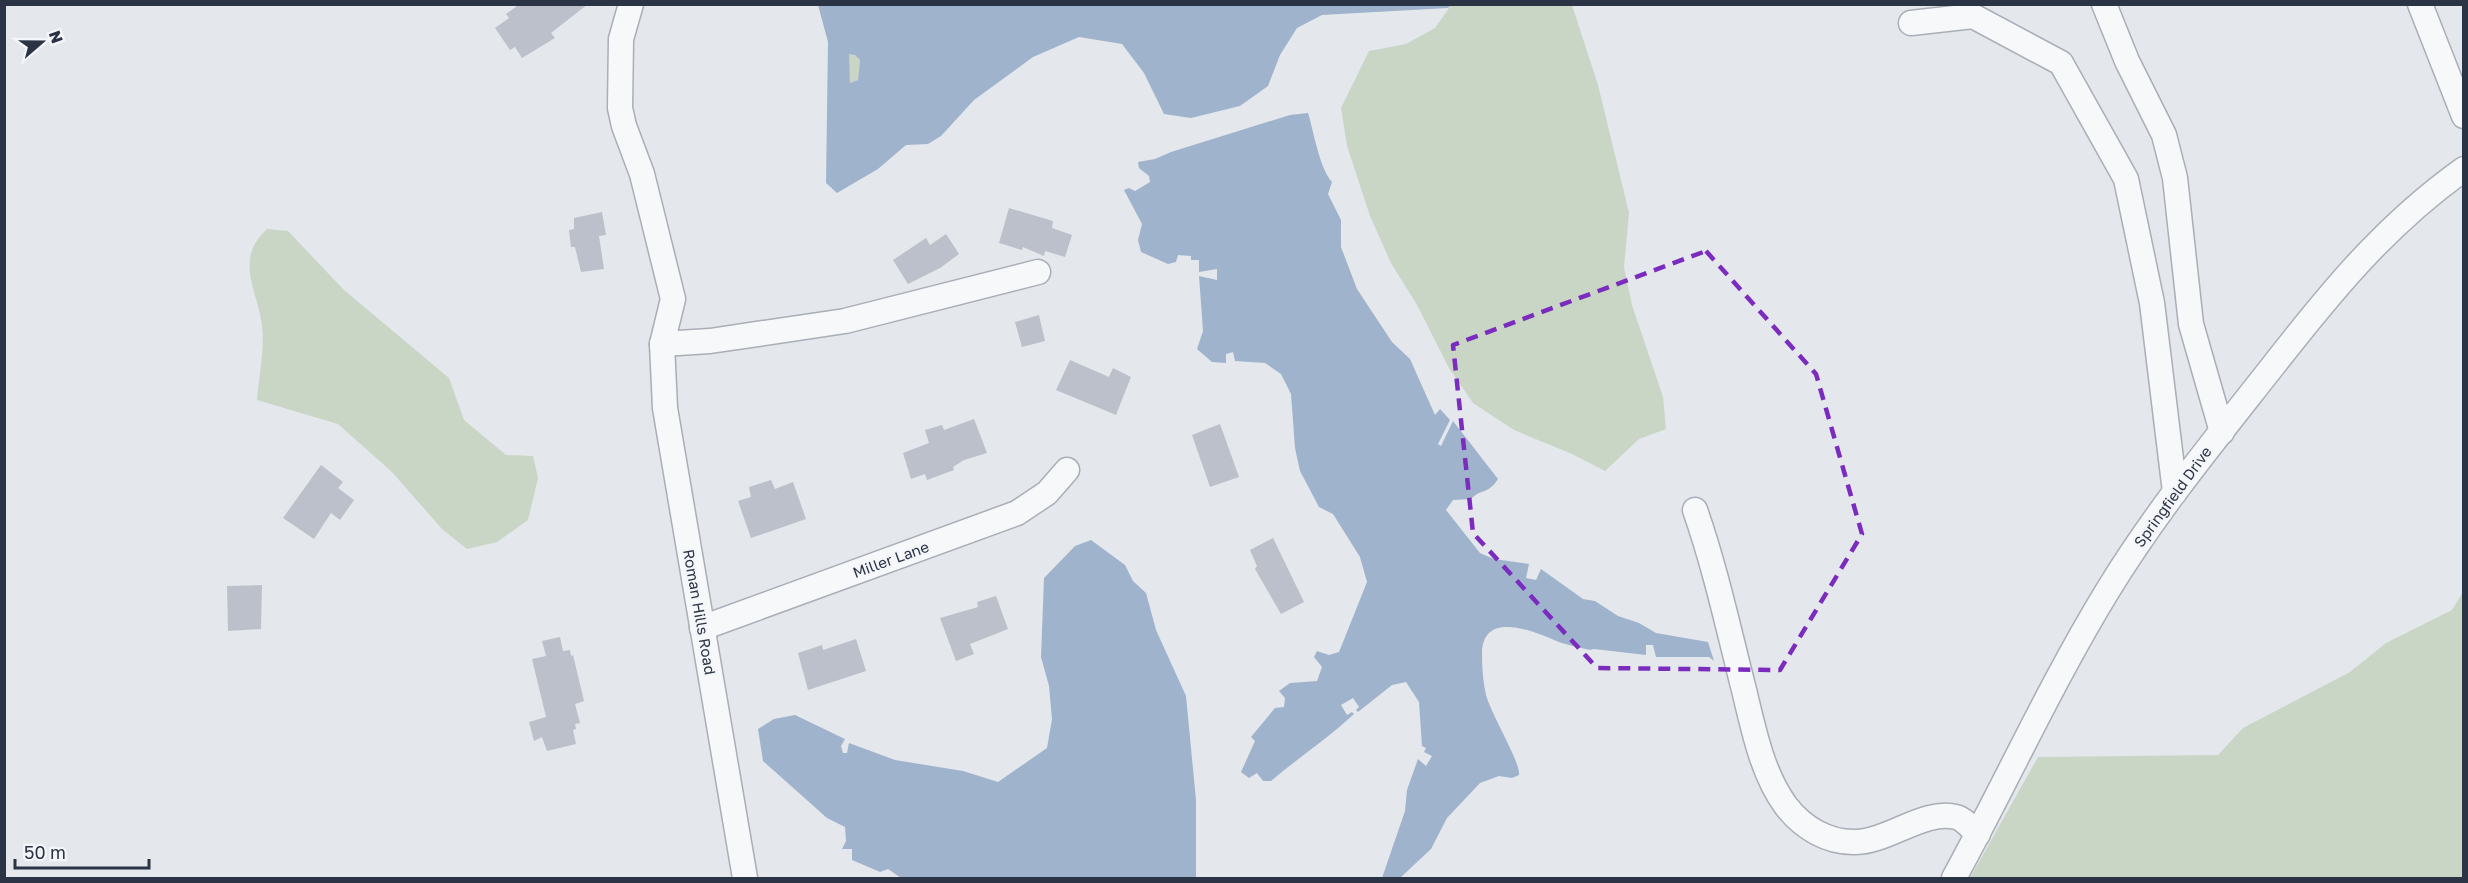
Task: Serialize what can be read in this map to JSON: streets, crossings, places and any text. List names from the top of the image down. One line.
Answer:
{"streets":{"street":["Springfield Drive","Miller Lane","Roman Hills Road"]},"crossings":[["Miller Lane","Roman Hills Road"]],"scale_bar":"50 m","north":"right"}
